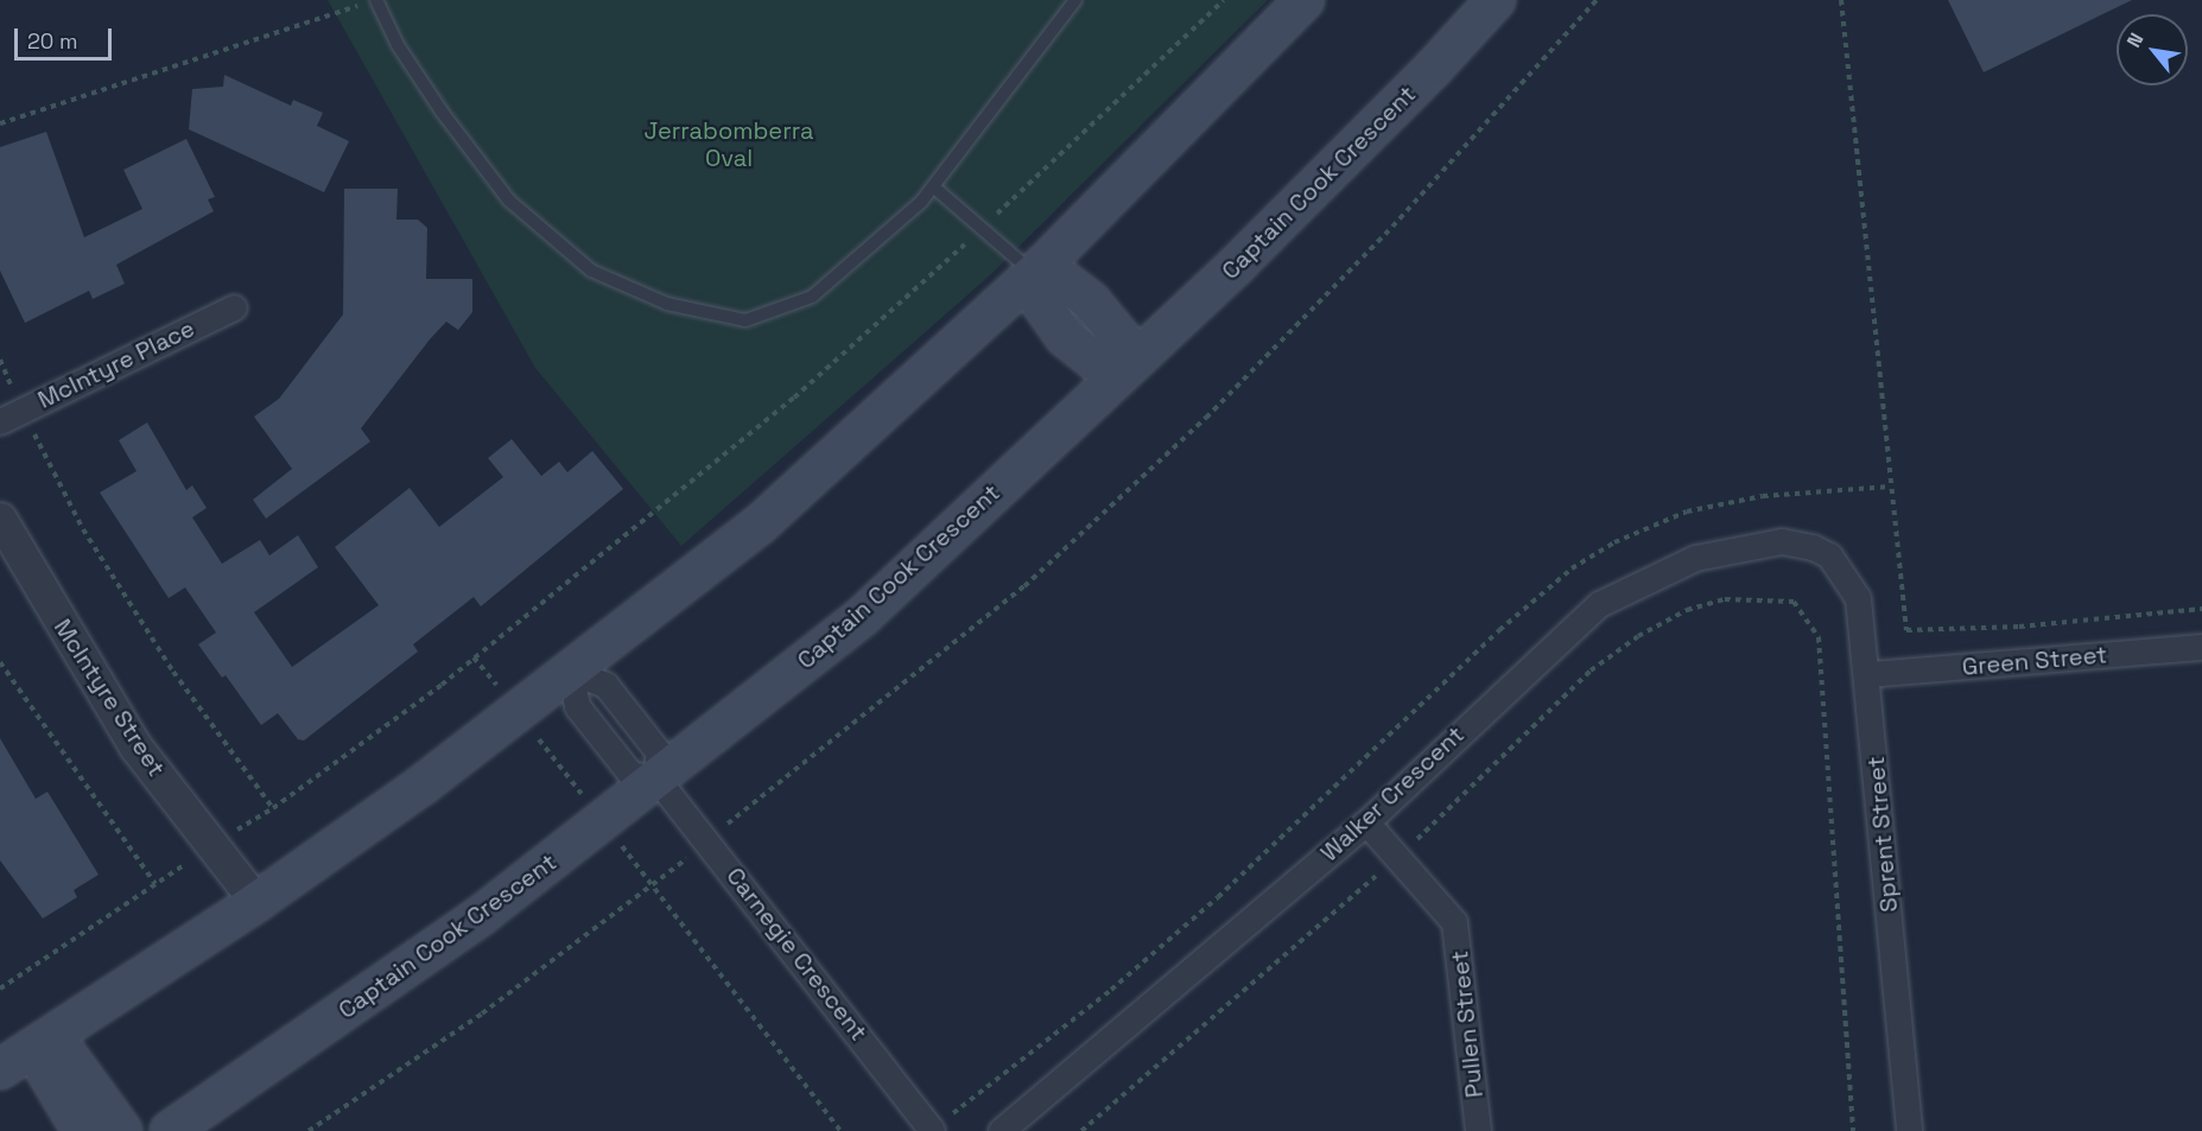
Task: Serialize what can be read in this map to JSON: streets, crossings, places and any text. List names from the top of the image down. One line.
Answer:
{"streets":{"main road":["Captain Cook Crescent"],"street":["McIntyre Place","Green Street","McIntyre Street","Walker Crescent","Sprent Street","Carnegie Crescent","Pullen Street"]},"crossings":[["Captain Cook Crescent","Carnegie Crescent"],["Green Street","Sprent Street"],["Walker Crescent","Sprent Street"],["Walker Crescent","Pullen Street"]],"parks":["Jerrabomberra Oval"],"scale_bar":"20 m","north":"top left"}
